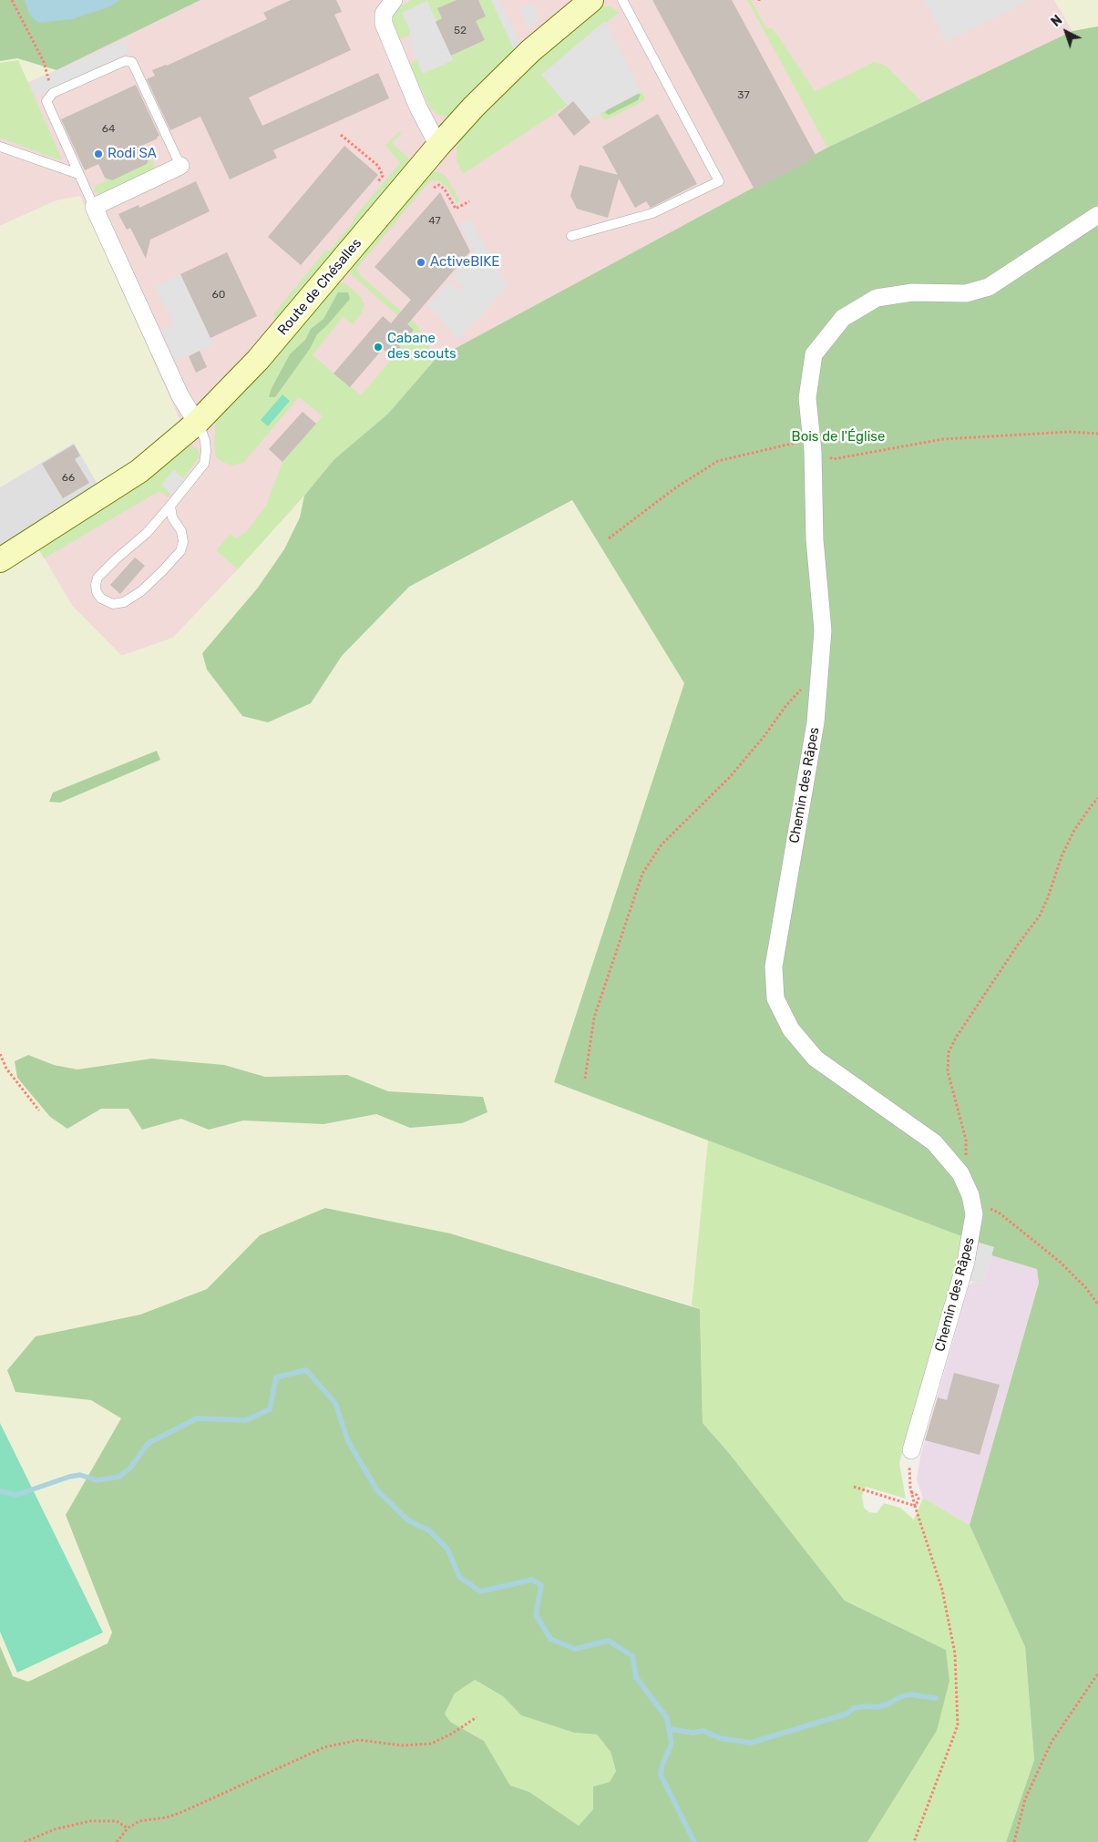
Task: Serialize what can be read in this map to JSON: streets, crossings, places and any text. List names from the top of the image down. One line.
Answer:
{"streets":{"street":["Route de Chésalles","Chemin des Râpes"]},"parks":["Bois de l'Église"],"places":["Rodi SA","ActiveBIKE","Cabane des scouts"],"house_numbers":["52","37","64","47","60","66"],"north":"top left"}
